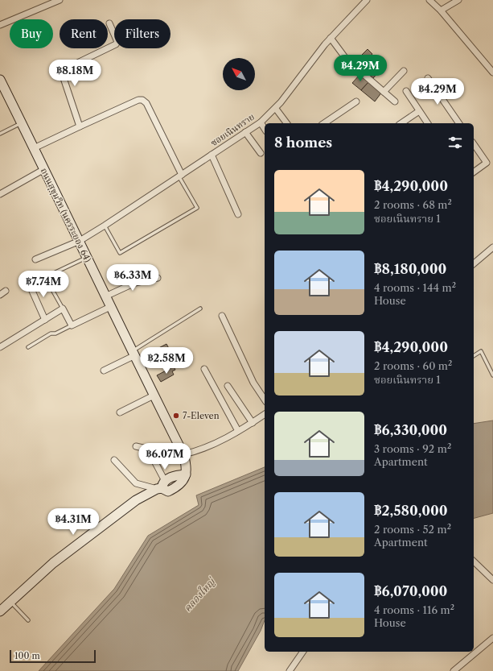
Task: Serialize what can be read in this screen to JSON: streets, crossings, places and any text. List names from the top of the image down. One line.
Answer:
{"streets":{"street":["ซอยเนินทราย","ถนนสุขุมวิท (นครระยอง 64)"]},"crossings":[["ซอยเนินทราย","ถนนสุขุมวิท (นครระยอง 64)"]],"water":["คลองใหญ่"],"places":["7-Eleven"],"scale_bar":"100 m","north":"top left","page":{"chip":["Buy","Rent","Filters"],"price":["฿4.29M","฿8.18M","฿4.29M","฿6.33M","฿7.74M","฿2.58M","฿6.07M","฿4.31M"],"heading":"8 homes","list":[{"name":"฿4,290,000","note":"2 rooms · 68 m² · ซอยเนินทราย 1"},{"name":"฿8,180,000","note":"4 rooms · 144 m² · House"},{"name":"฿4,290,000","note":"2 rooms · 60 m² · ซอยเนินทราย 1"},{"name":"฿6,330,000","note":"3 rooms · 92 m² · Apartment"},{"name":"฿2,580,000","note":"2 rooms · 52 m² · Apartment"},{"name":"฿6,070,000","note":"4 rooms · 116 m² · House"}],"scale":"100 m"}}
